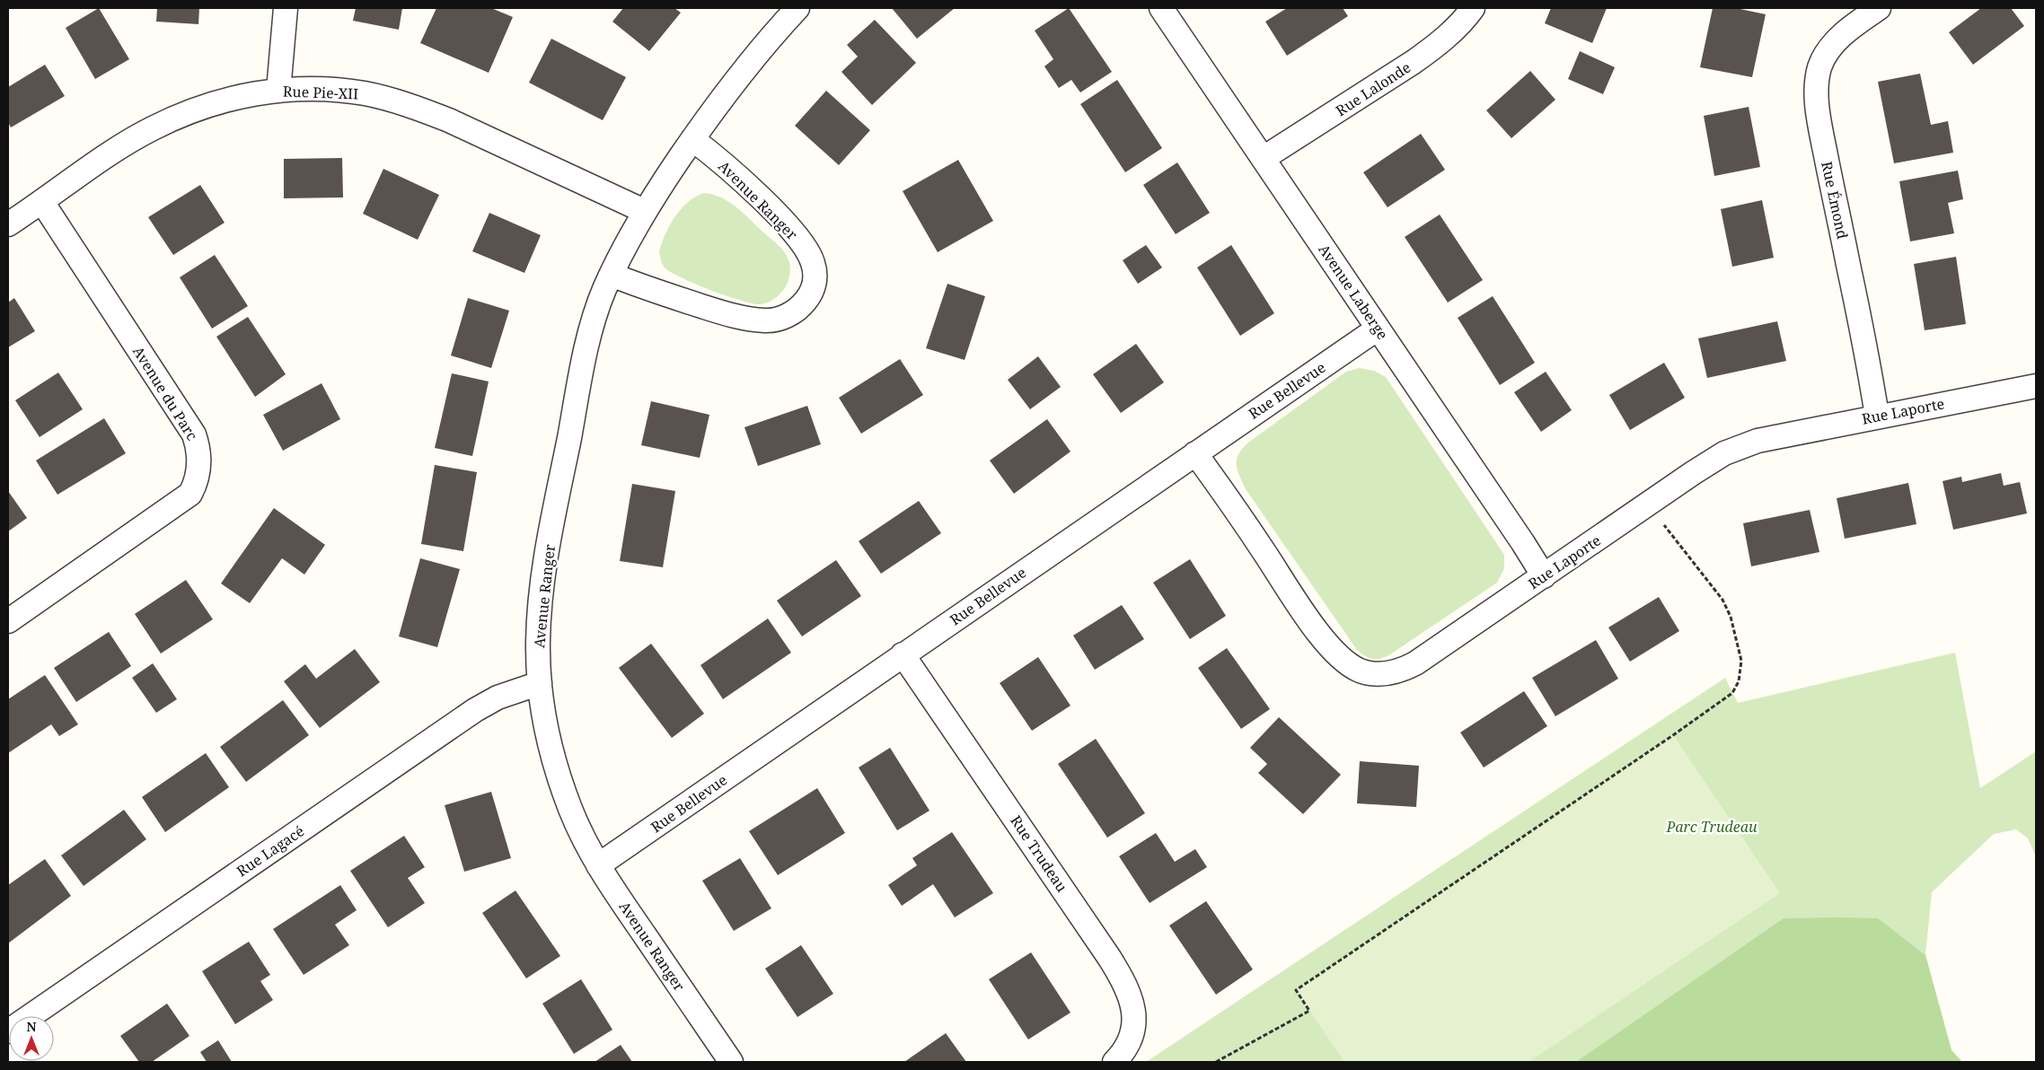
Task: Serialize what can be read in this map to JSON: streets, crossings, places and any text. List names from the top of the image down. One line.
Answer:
{"streets":{"street":["Rue Lalonde","Rue Pie-XII","Avenue Ranger","Rue Émond","Avenue Laberge","Rue Bellevue","Avenue du Parc","Rue Laporte","Rue Lagacé","Rue Trudeau"]},"crossings":[["Rue Lalonde","Avenue Laberge"],["Rue Pie-XII","Avenue Ranger"],["Rue Pie-XII","Avenue du Parc"],["Avenue Ranger","Rue Bellevue"],["Avenue Ranger","Rue Lagacé"],["Rue Émond","Rue Laporte"],["Avenue Laberge","Rue Bellevue"],["Avenue Laberge","Rue Laporte"],["Rue Bellevue","Rue Laporte"],["Rue Bellevue","Rue Trudeau"]],"parks":["Parc Trudeau"],"north":"top"}
